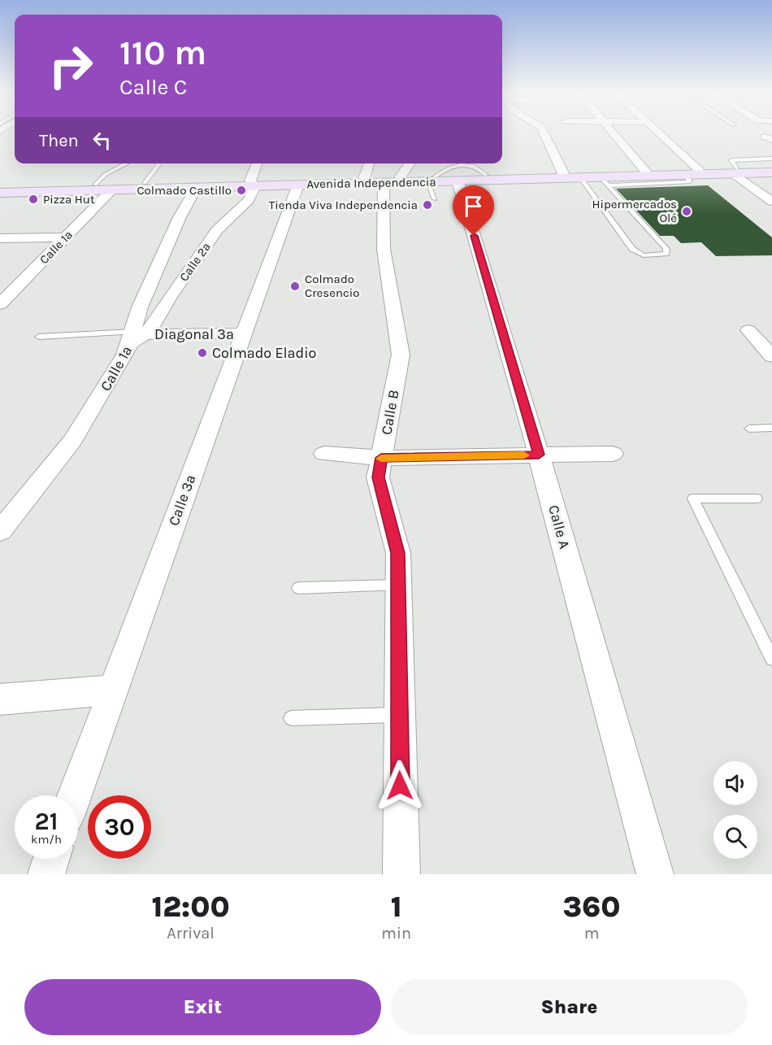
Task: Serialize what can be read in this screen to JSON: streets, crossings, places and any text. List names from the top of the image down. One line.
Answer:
{"streets":{"main road":["Avenida Independencia"],"street":["Calle 1ª","Calle 2a","Diagonal 3a","Calle 1a","Calle B","Calle 3a","Calle A"]},"crossings":[["Avenida Independencia","Calle 1ª"],["Avenida Independencia","Calle 2a"],["Avenida Independencia","Calle 1a"],["Avenida Independencia","Calle B"],["Avenida Independencia","Calle 3a"],["Avenida Independencia","Calle A"],["Calle 2a","Diagonal 3a"],["Calle 2a","Calle 1a"],["Diagonal 3a","Calle 1a"],["Diagonal 3a","Calle 3a"]],"places":["Colmado Castillo","Pizza Hut","Tienda Viva Independencia","Hipermercados Olé","Colmado Cresencio","Colmado Eladio"],"page":{"turn":["110 m","Calle C"],"then":"Then","speed":"21 km/h","limit":"30","eta":["12:00","Arrival","1","min","360","m"],"buttons":["Exit","Share"]}}
